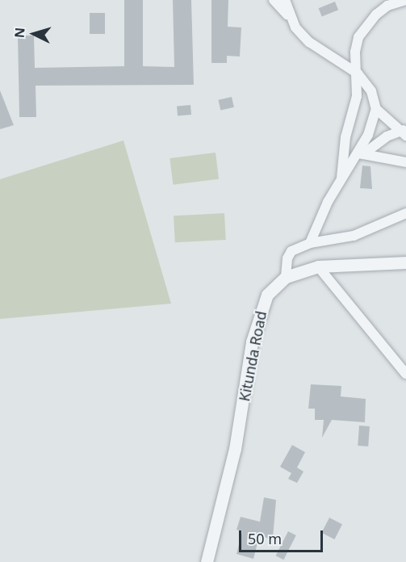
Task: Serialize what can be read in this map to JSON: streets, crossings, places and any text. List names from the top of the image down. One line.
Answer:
{"streets":{"street":["Kitunda Road"]},"scale_bar":"50 m","north":"left"}
